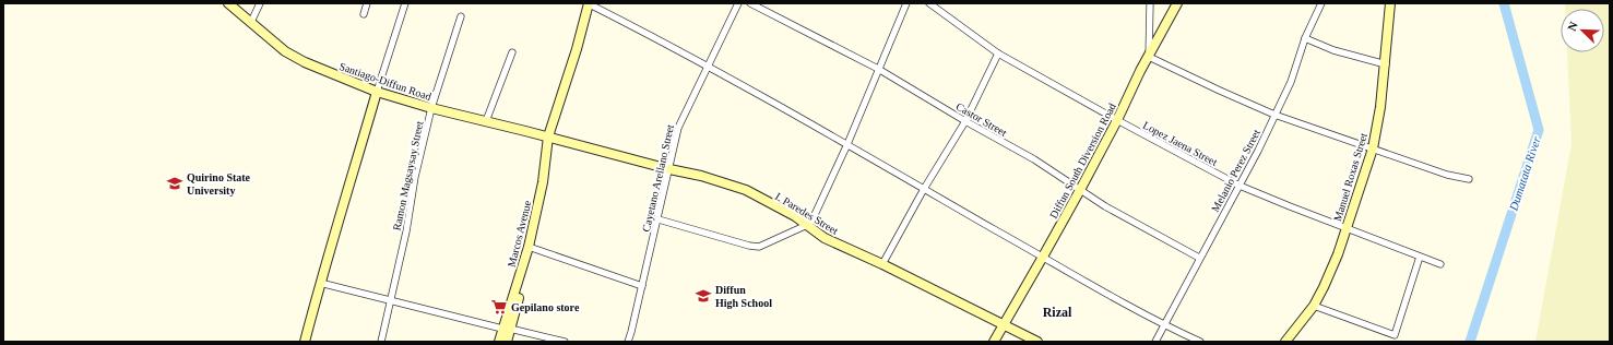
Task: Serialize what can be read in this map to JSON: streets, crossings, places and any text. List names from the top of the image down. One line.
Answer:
{"streets":{"street":["Santiago-Diffun Road","Castor Street","Lopez Jaena Street","Diffun South Diversion Road","Melanio Perez Street","Ramon Magsaysay Street","Manuel Roxas Street","Cayetano Arellano Street","I. Paredes Street","Marcos Avenue"]},"crossings":[["Santiago-Diffun Road","Ramon Magsaysay Street"],["Santiago-Diffun Road","I. Paredes Street"],["Santiago-Diffun Road","Marcos Avenue"],["Castor Street","Diffun South Diversion Road"],["Castor Street","Melanio Perez Street"],["Lopez Jaena Street","Diffun South Diversion Road"],["Lopez Jaena Street","Melanio Perez Street"],["Lopez Jaena Street","Manuel Roxas Street"],["Diffun South Diversion Road","I. Paredes Street"],["Cayetano Arellano Street","I. Paredes Street"],["I. Paredes Street","Marcos Avenue"]],"districts":["Rizal"],"water":["Dumatata River"],"places":{"school or university":["Quirino State University","Diffun High School"],"supermarket":["Gepilano store"]},"north":"top left"}
